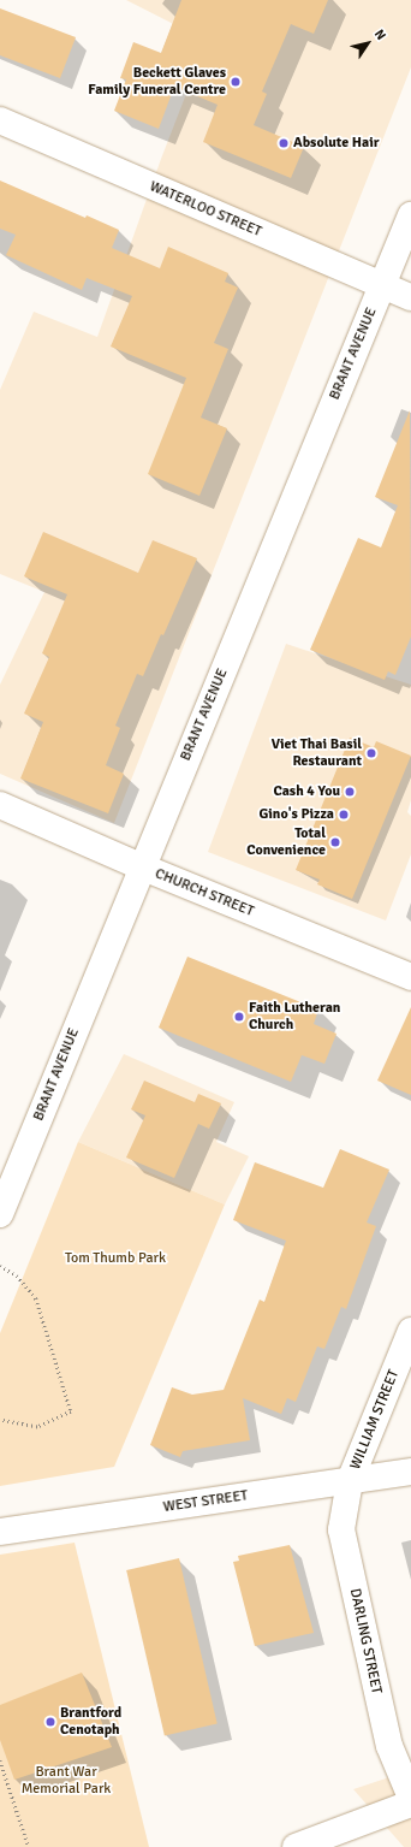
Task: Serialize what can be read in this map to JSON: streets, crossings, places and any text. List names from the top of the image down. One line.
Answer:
{"streets":{"street":["WATERLOO STREET","BRANT AVENUE","CHURCH STREET","WILLIAM STREET","WEST STREET","DARLING STREET"]},"crossings":[["WATERLOO STREET","BRANT AVENUE"],["BRANT AVENUE","CHURCH STREET"],["WILLIAM STREET","WEST STREET"],["WILLIAM STREET","DARLING STREET"],["WEST STREET","DARLING STREET"]],"parks":["Tom Thumb Park","Brant War Memorial Park"],"places":["Beckett Glaves Family Funeral Centre","Absolute Hair","Viet Thai Basil Restaurant","Cash 4 You","Gino's Pizza","Total Convenience","Faith Lutheran Church","Brantford Cenotaph"],"north":"top right"}
